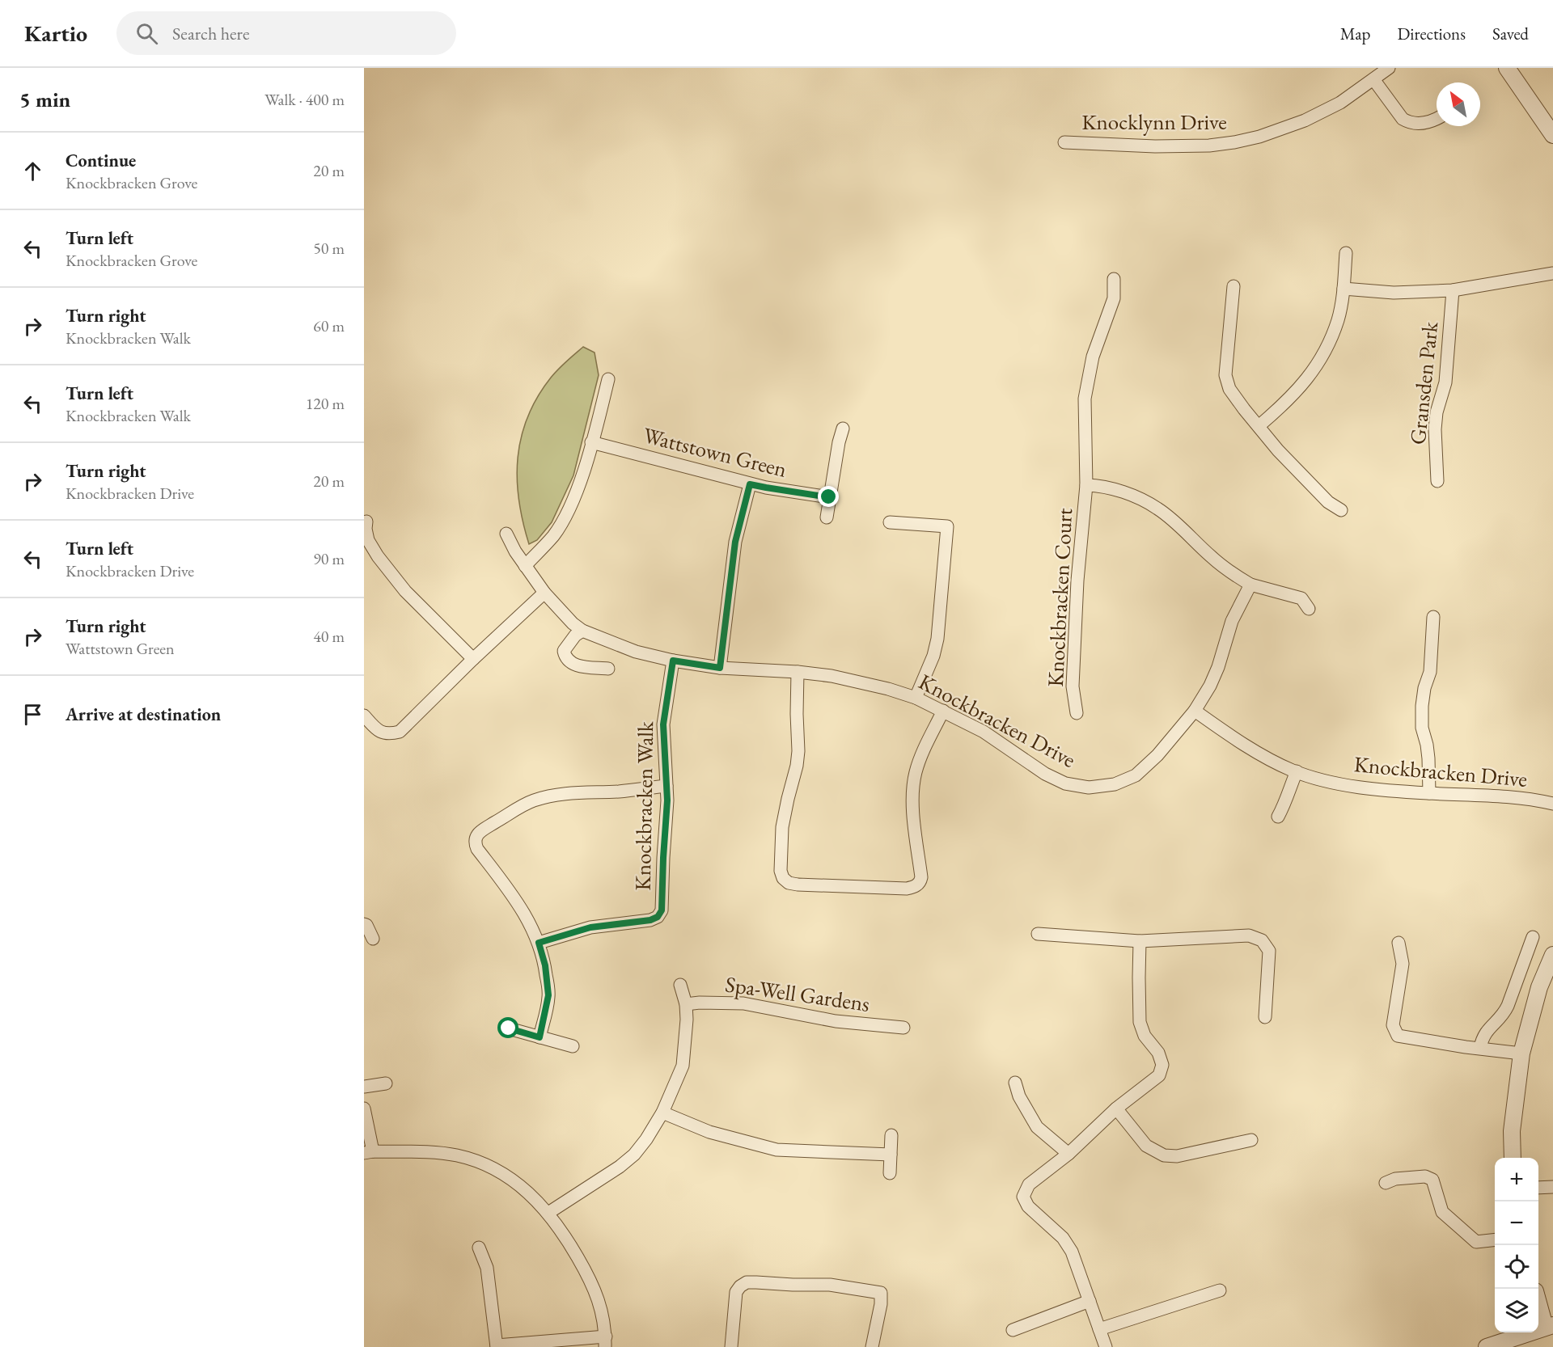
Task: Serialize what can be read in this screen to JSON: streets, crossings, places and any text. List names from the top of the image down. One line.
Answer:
{"streets":{"street":["Knocklynn Drive","Gransden Park","Wattstown Green","Knockbracken Court","Knockbracken Drive","Knockbracken Walk","Spa-Well Gardens"]},"crossings":[["Knockbracken Drive","Knockbracken Walk"]],"north":"top left","page":{"header":"Kartio","search":"Search here","nav":["Map","Directions","Saved"],"heading":["5 min","Walk · 400 m"],"list":[["Continue","Knockbracken Grove","20 m"],["Turn left","Knockbracken Grove","50 m"],["Turn right","Knockbracken Walk","60 m"],["Turn left","Knockbracken Walk","120 m"],["Turn right","Knockbracken Drive","20 m"],["Turn left","Knockbracken Drive","90 m"],["Turn right","Wattstown Green","40 m"],"Arrive at destination"],"map_buttons":["+","−"]}}
